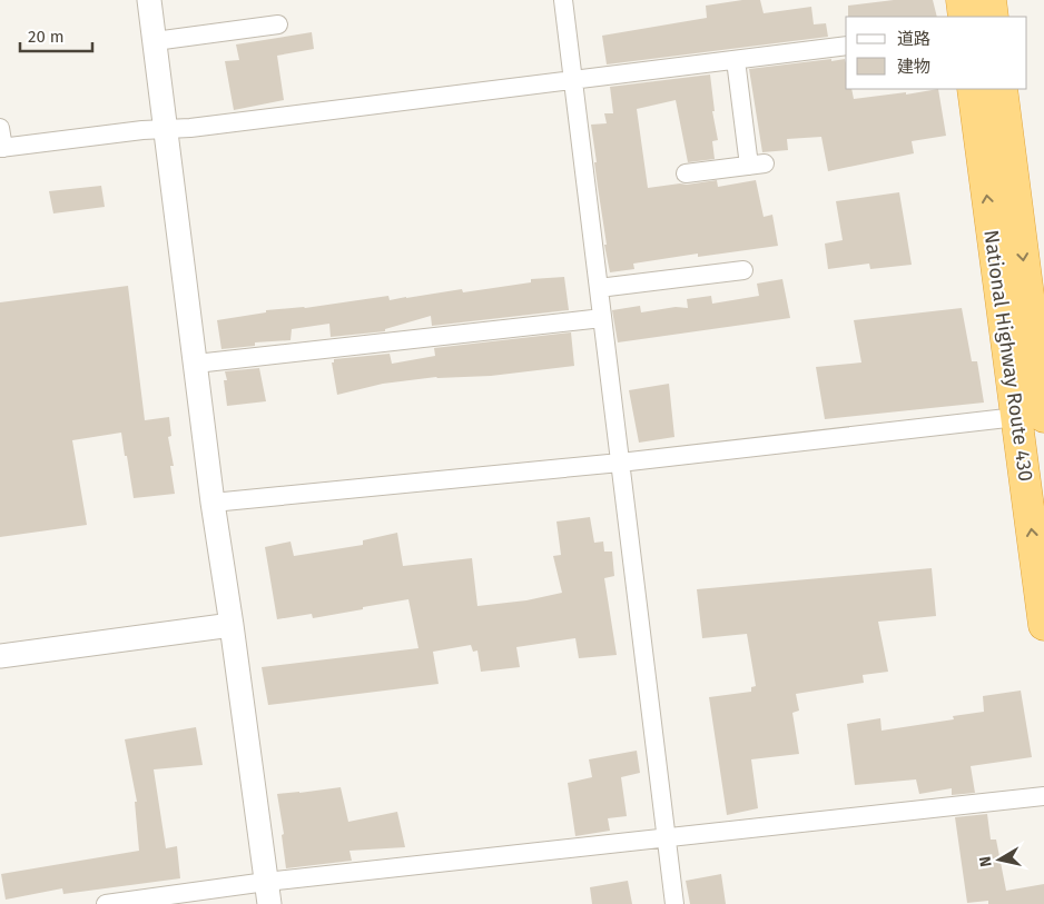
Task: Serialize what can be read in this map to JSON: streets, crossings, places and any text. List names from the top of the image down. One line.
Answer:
{"streets":{"highway":["National Highway Route 430"]},"legend":["道路","建物"],"scale_bar":"20 m","north":"left"}
